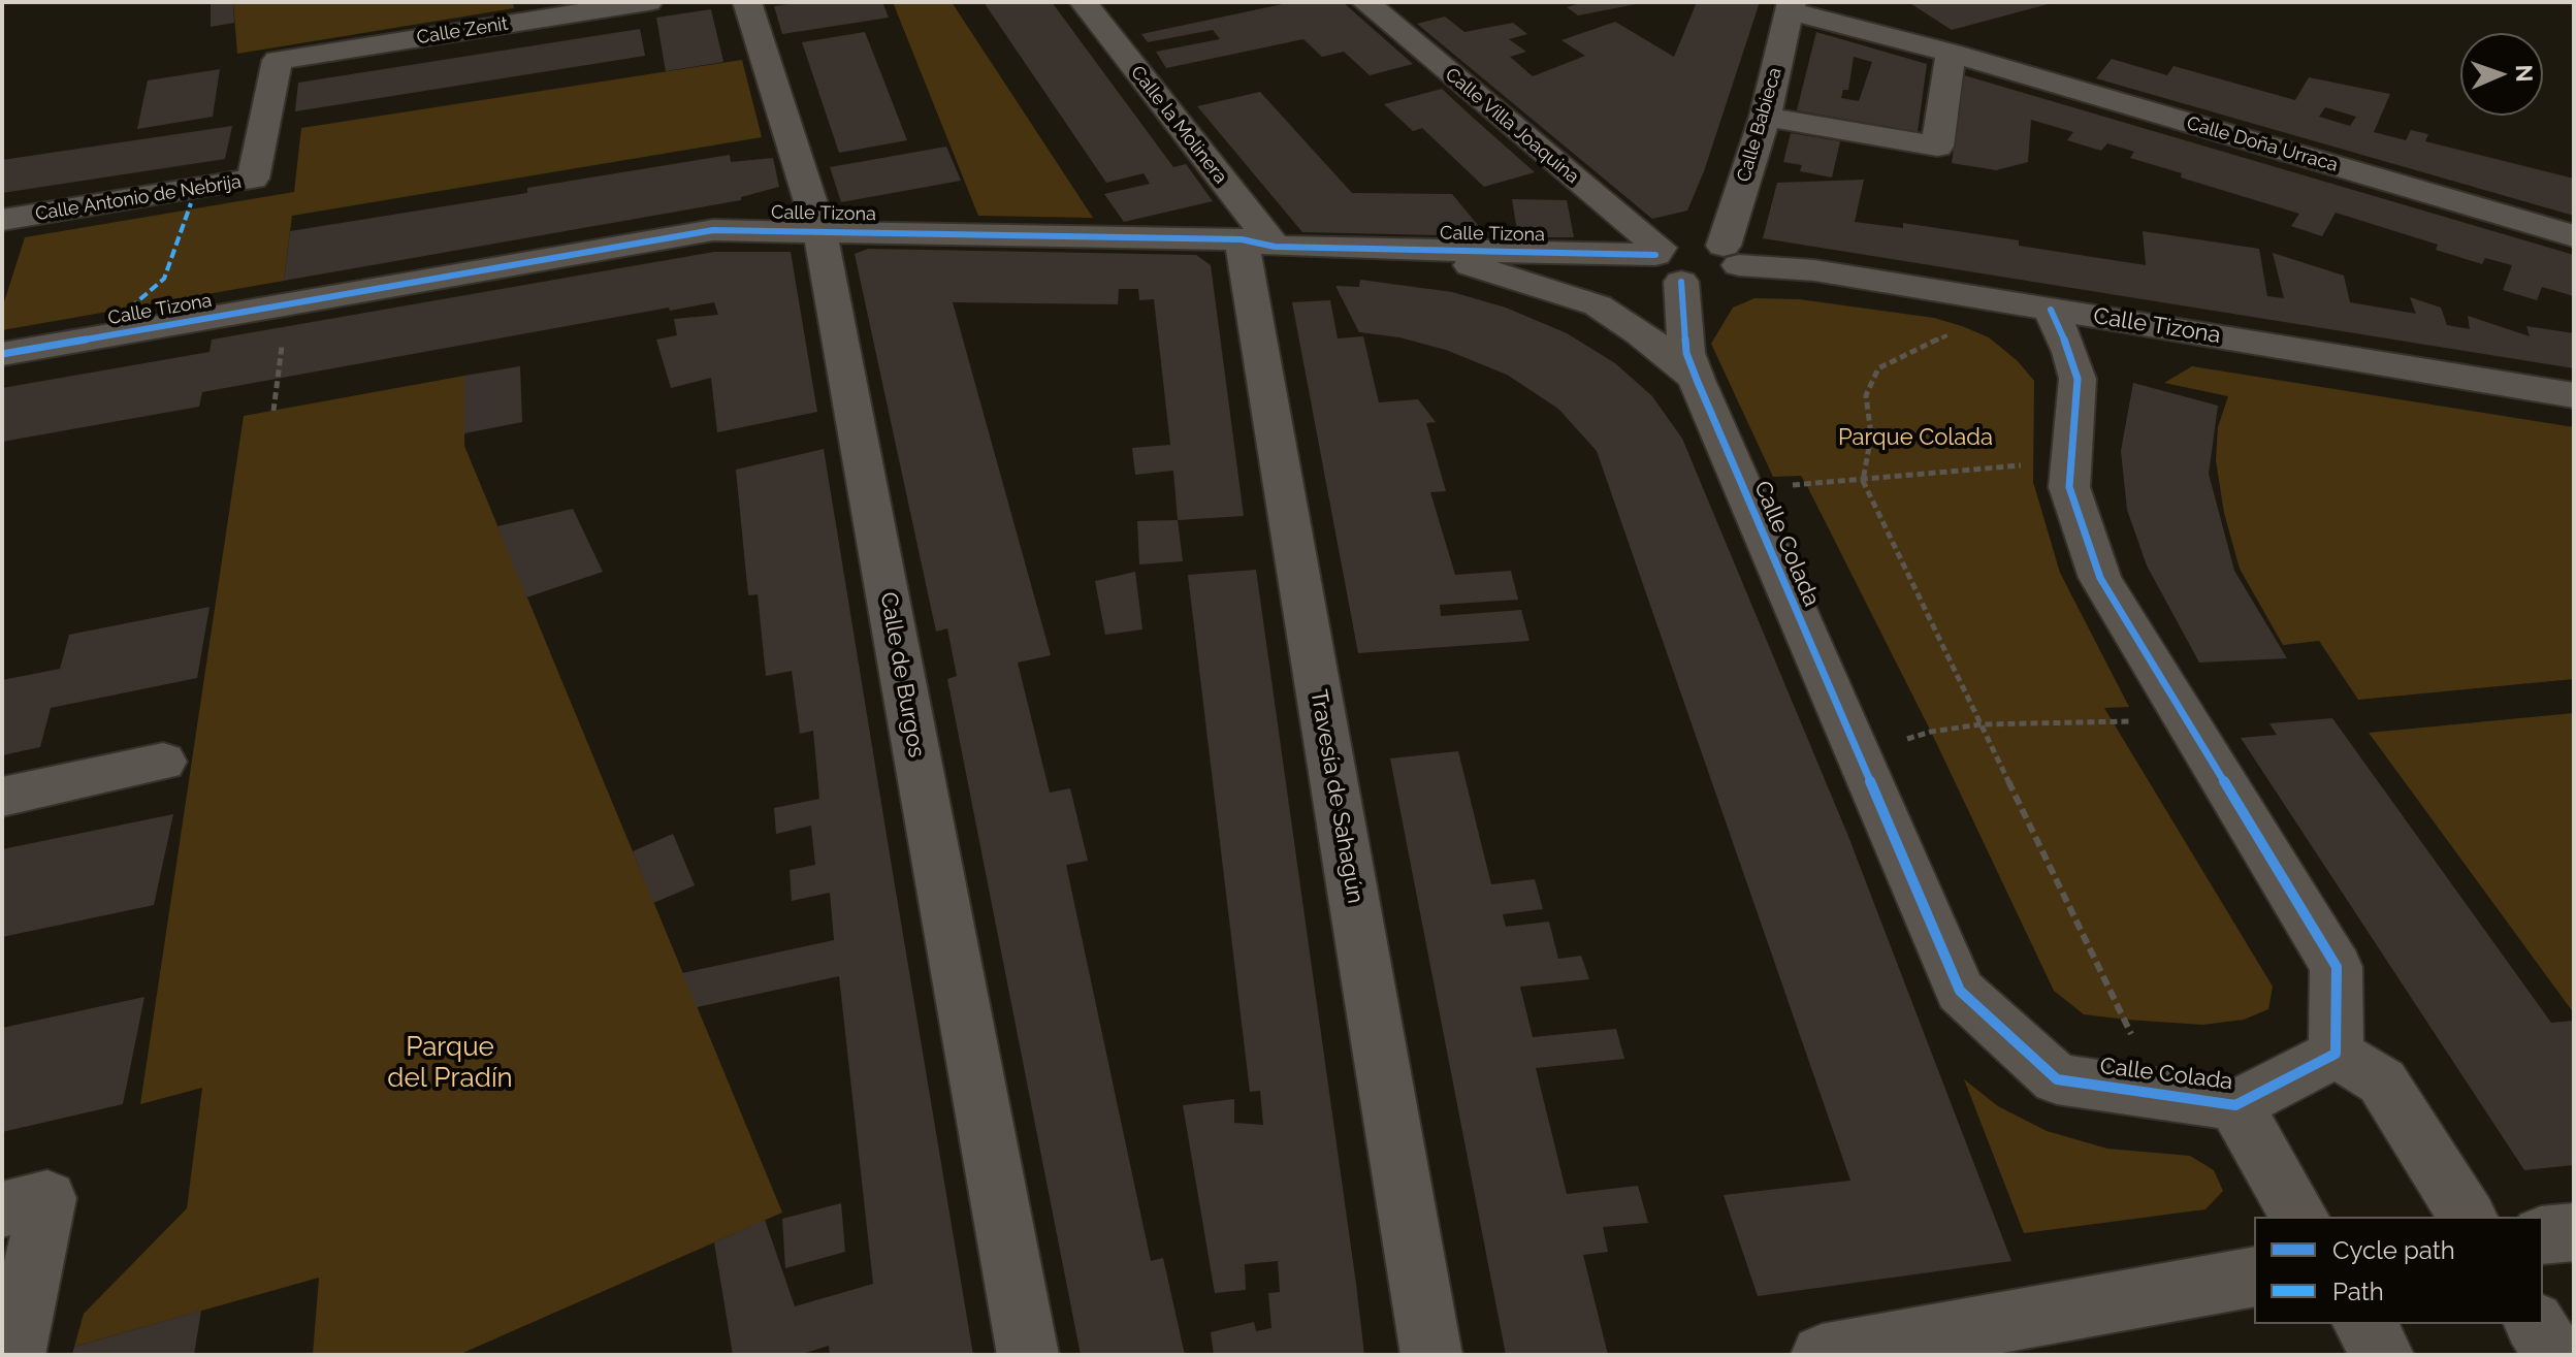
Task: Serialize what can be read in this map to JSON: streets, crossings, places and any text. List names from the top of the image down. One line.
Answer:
{"streets":{"street":["Calle Zenit","Calle la Molinera","Calle Babieca","Calle Villa Joaquina","Calle Doña Urraca","Calle Antonio de Nebrija","Calle Tizona","Calle Colada","Calle de Burgos","Travesía de Sahagún"]},"crossings":[["Calle Zenit","Calle Antonio de Nebrija"],["Calle la Molinera","Calle Tizona"],["Calle la Molinera","Travesía de Sahagún"],["Calle Babieca","Calle Doña Urraca"],["Calle Babieca","Calle Tizona"],["Calle Villa Joaquina","Calle Tizona"],["Calle Villa Joaquina","Calle Colada"],["Calle Tizona","Calle Colada"],["Calle Tizona","Calle de Burgos"],["Calle Tizona","Travesía de Sahagún"]],"parks":["Parque Colada","Parque del Pradín"],"legend":["Cycle path","Path"],"north":"right"}
